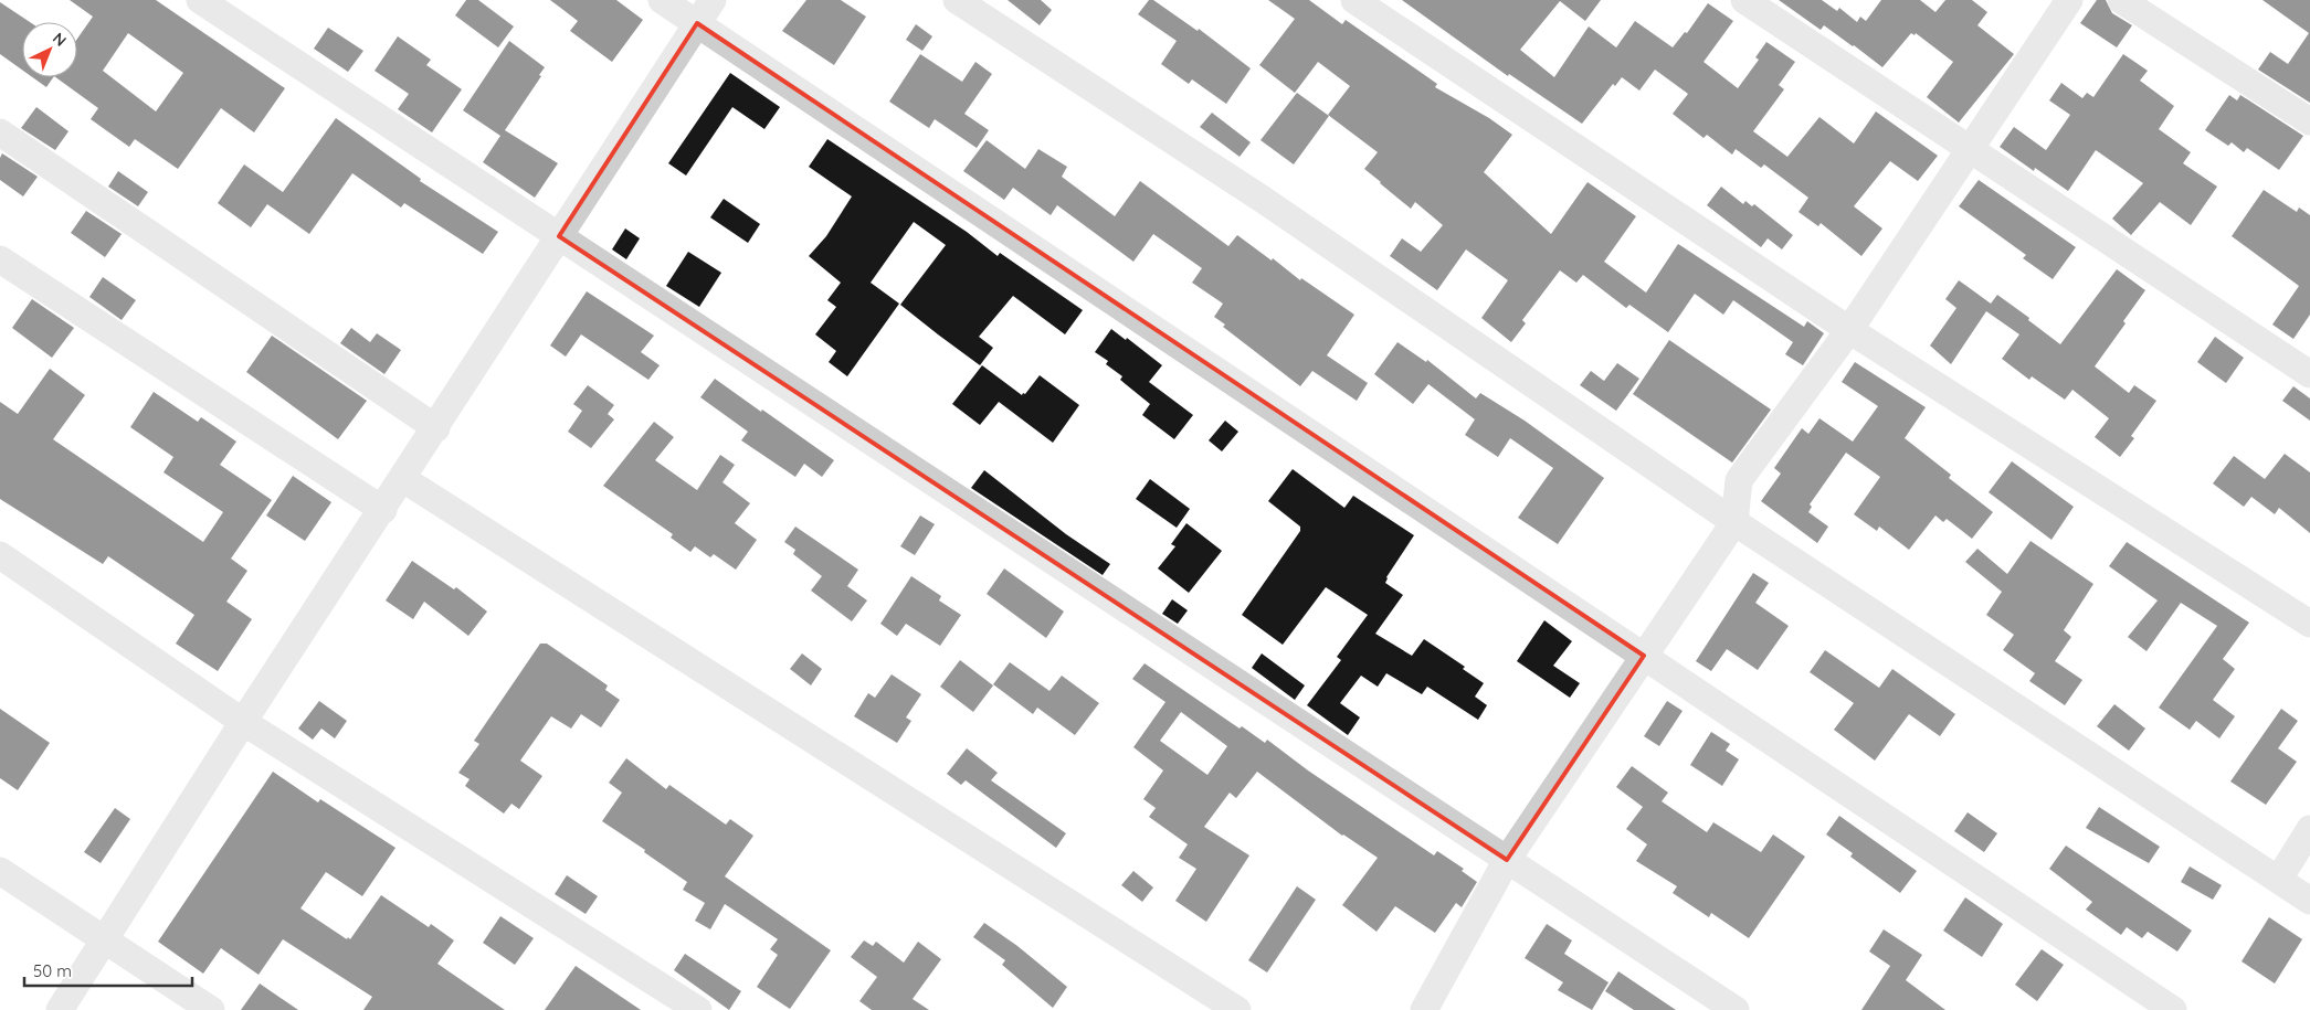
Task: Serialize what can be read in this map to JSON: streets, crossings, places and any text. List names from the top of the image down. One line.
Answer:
{"scale_bar":"50 m","north":"top right"}
